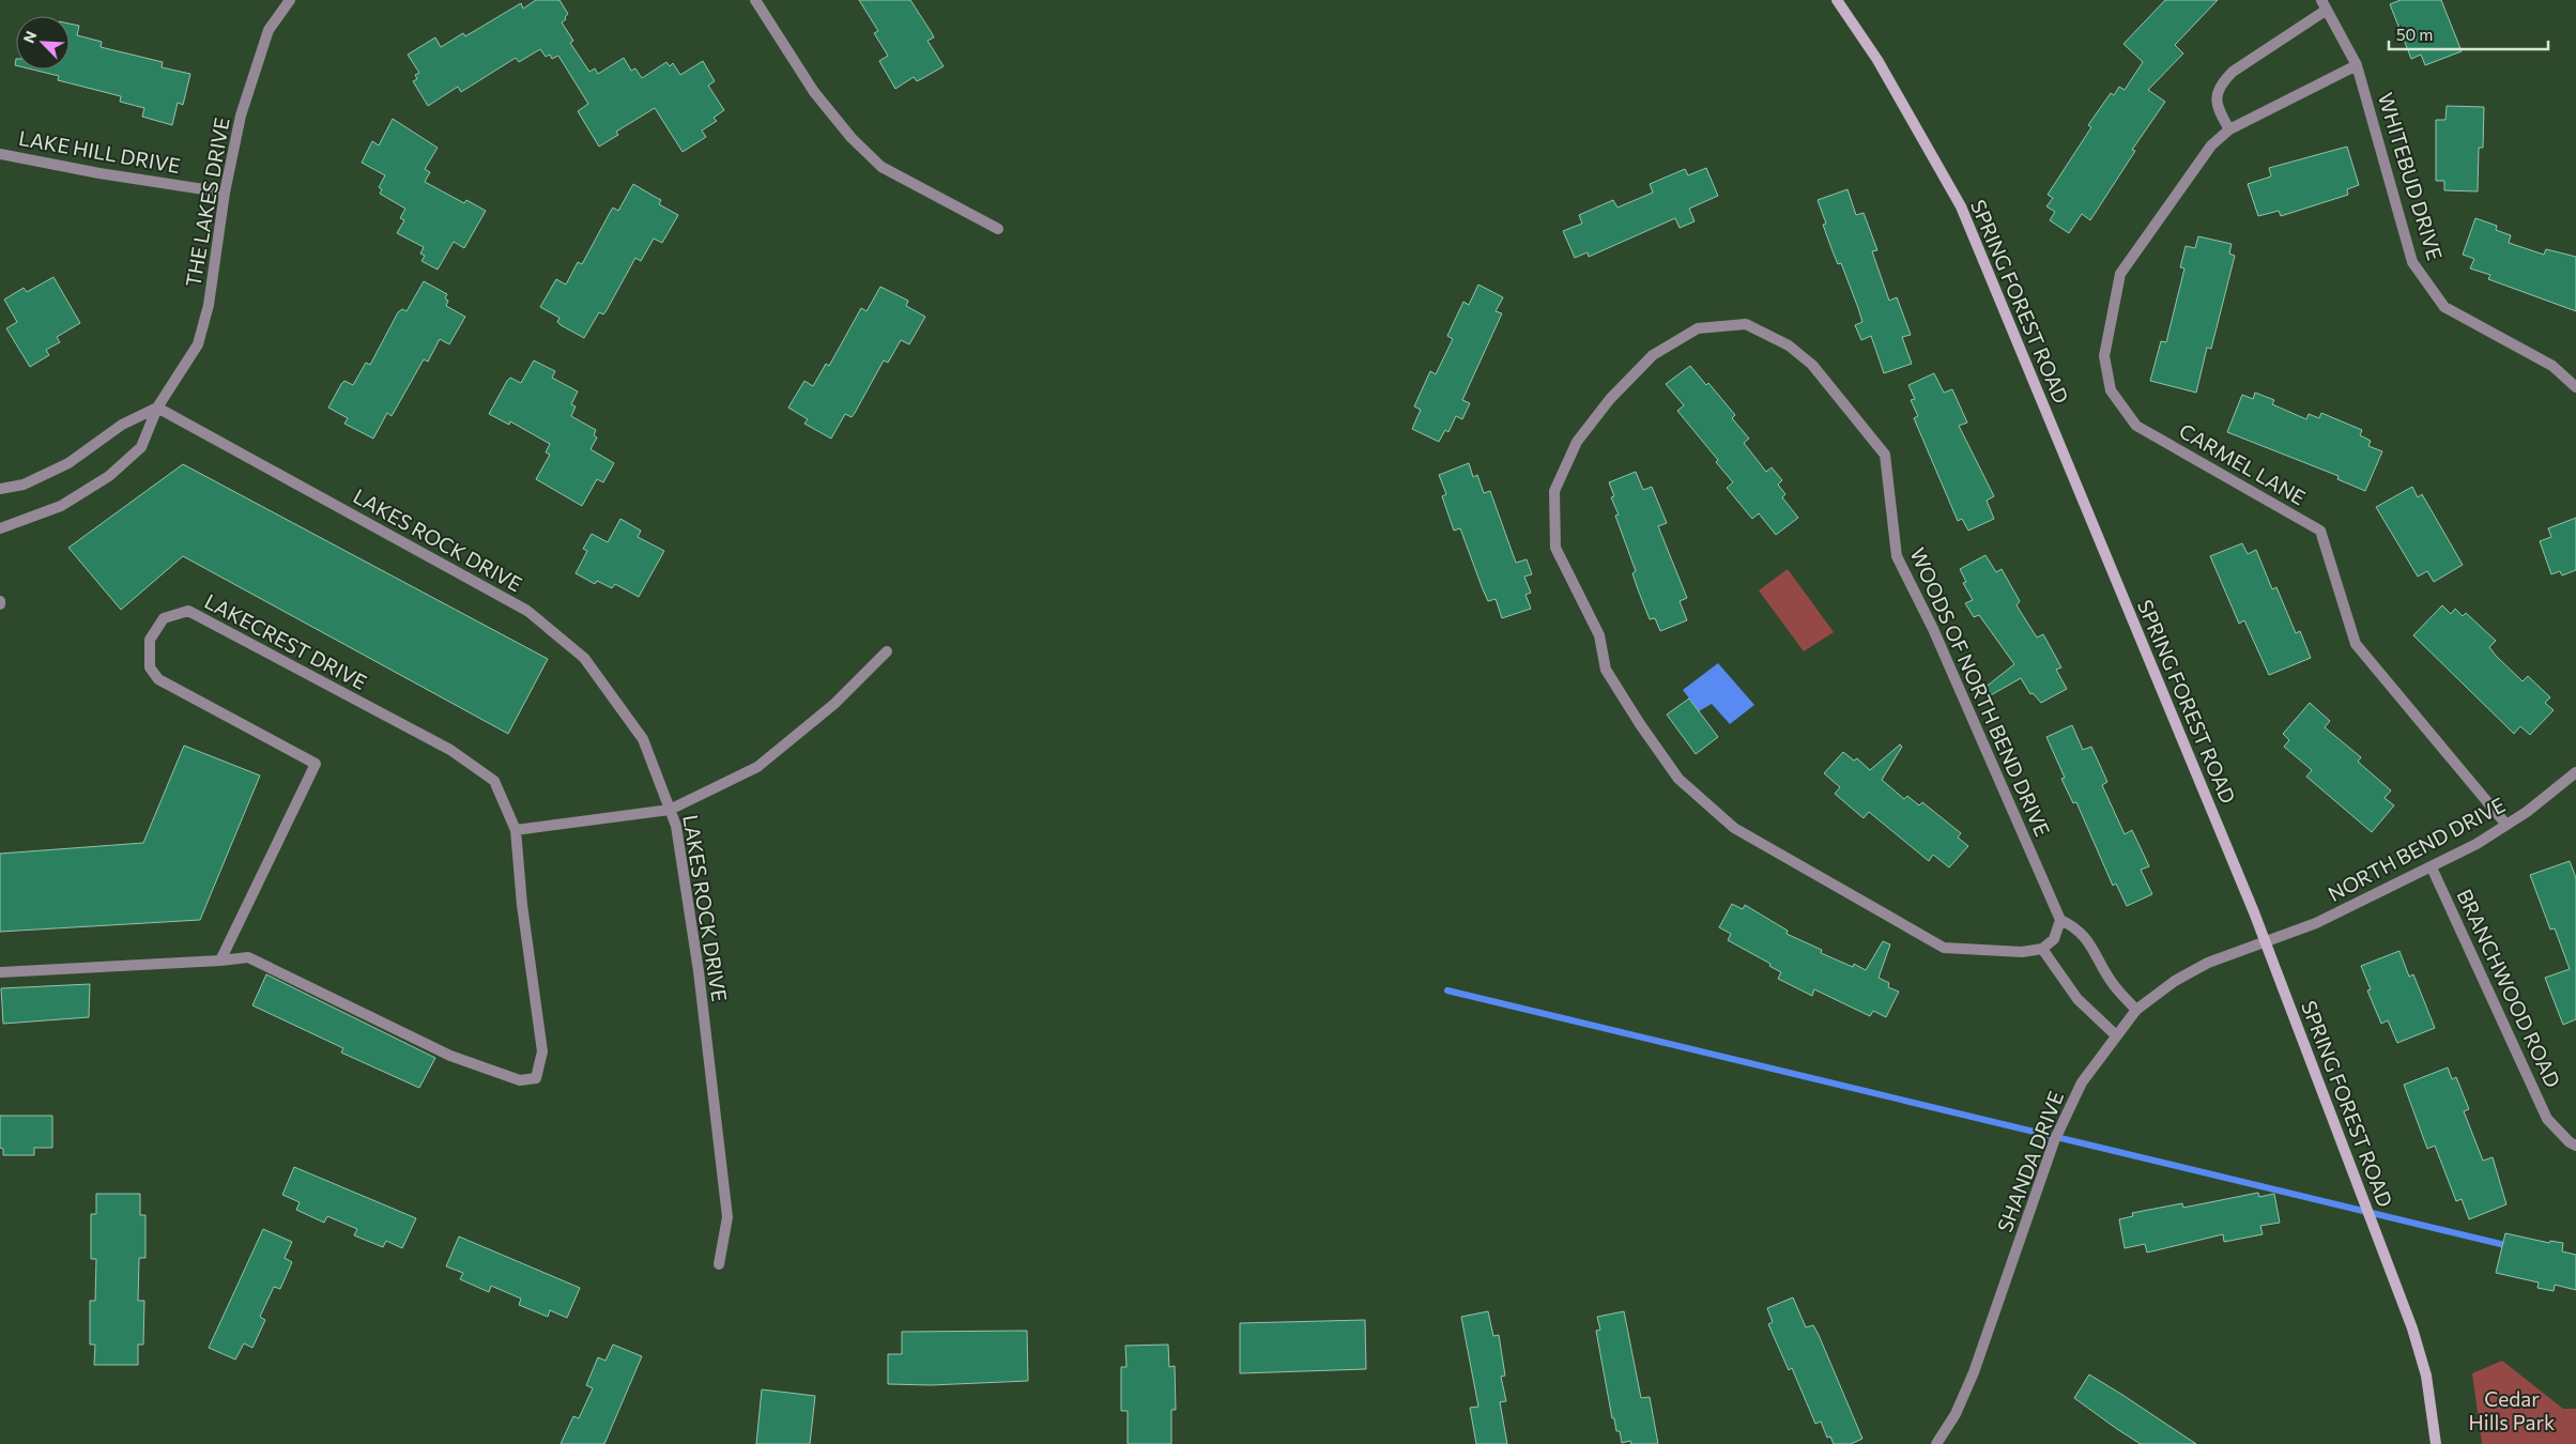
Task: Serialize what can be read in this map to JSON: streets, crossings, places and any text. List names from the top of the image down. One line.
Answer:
{"streets":{"main road":["SPRING FOREST ROAD"],"street":["LAKE HILL DRIVE","WHITEBUD DRIVE","THE LAKES DRIVE","CARMEL LANE","LAKES ROCK DRIVE","LAKECREST DRIVE","WOODS OF NORTH BEND DRIVE","NORTH BEND DRIVE","BRANCHWOOD ROAD","SHANDA DRIVE"]},"crossings":[["LAKE HILL DRIVE","THE LAKES DRIVE"],["WHITEBUD DRIVE","CARMEL LANE"],["THE LAKES DRIVE","LAKES ROCK DRIVE"],["SPRING FOREST ROAD","NORTH BEND DRIVE"],["SPRING FOREST ROAD","SHANDA DRIVE"],["CARMEL LANE","NORTH BEND DRIVE"],["NORTH BEND DRIVE","BRANCHWOOD ROAD"],["NORTH BEND DRIVE","SHANDA DRIVE"]],"parks":["Cedar Hills Park"],"scale_bar":"50 m","north":"top left"}
